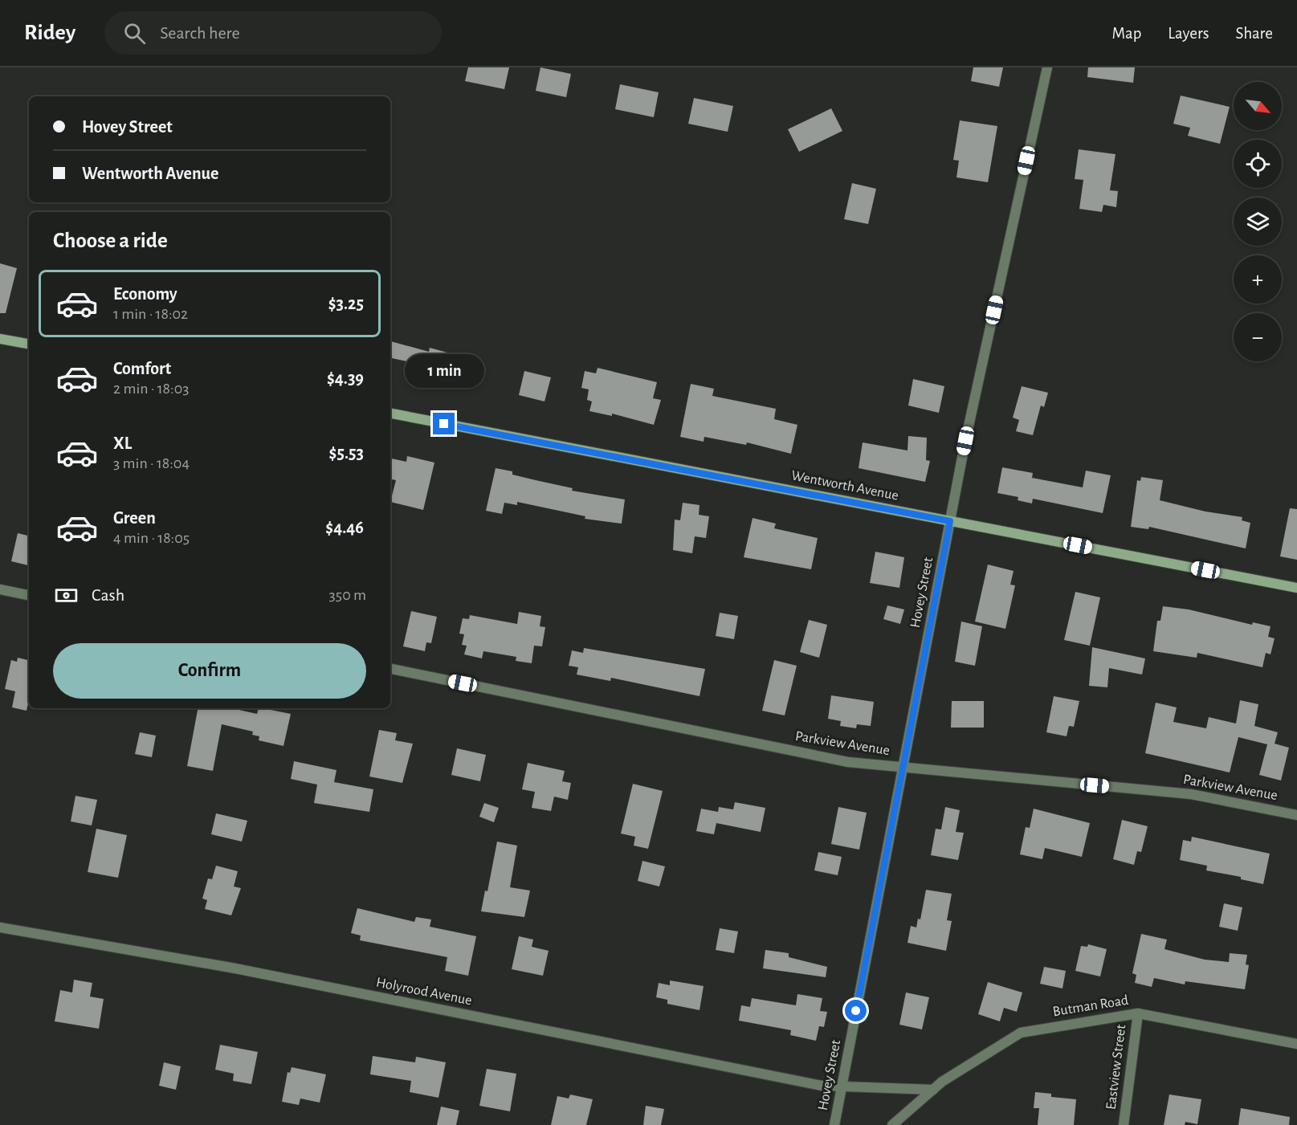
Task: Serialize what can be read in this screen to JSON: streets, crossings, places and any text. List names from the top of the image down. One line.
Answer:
{"streets":{"street":["Wentworth Avenue","Hovey Street","Parkview Avenue","Holyrood Avenue","Butman Road","Eastview Street"]},"crossings":[["Wentworth Avenue","Hovey Street"],["Hovey Street","Parkview Avenue"],["Hovey Street","Holyrood Avenue"],["Butman Road","Eastview Street"]],"north":"bottom right","page":{"header":"Ridey","search":"Search here","nav":["Map","Layers","Share"],"map_buttons":["+","−"],"banner":["Hovey Street","Wentworth Avenue"],"heading":"Choose a ride","list":[{"name":"Economy","note":"1 min · 18:02","value":"$3.25"},{"name":"Comfort","note":"2 min · 18:03","value":"$4.39"},{"name":"XL","note":"3 min · 18:04","value":"$5.53"},{"name":"Green","note":"4 min · 18:05","value":"$4.46"}],"bubble":"1 min","pay":["Cash","350 m"],"buttons":"Confirm"}}
